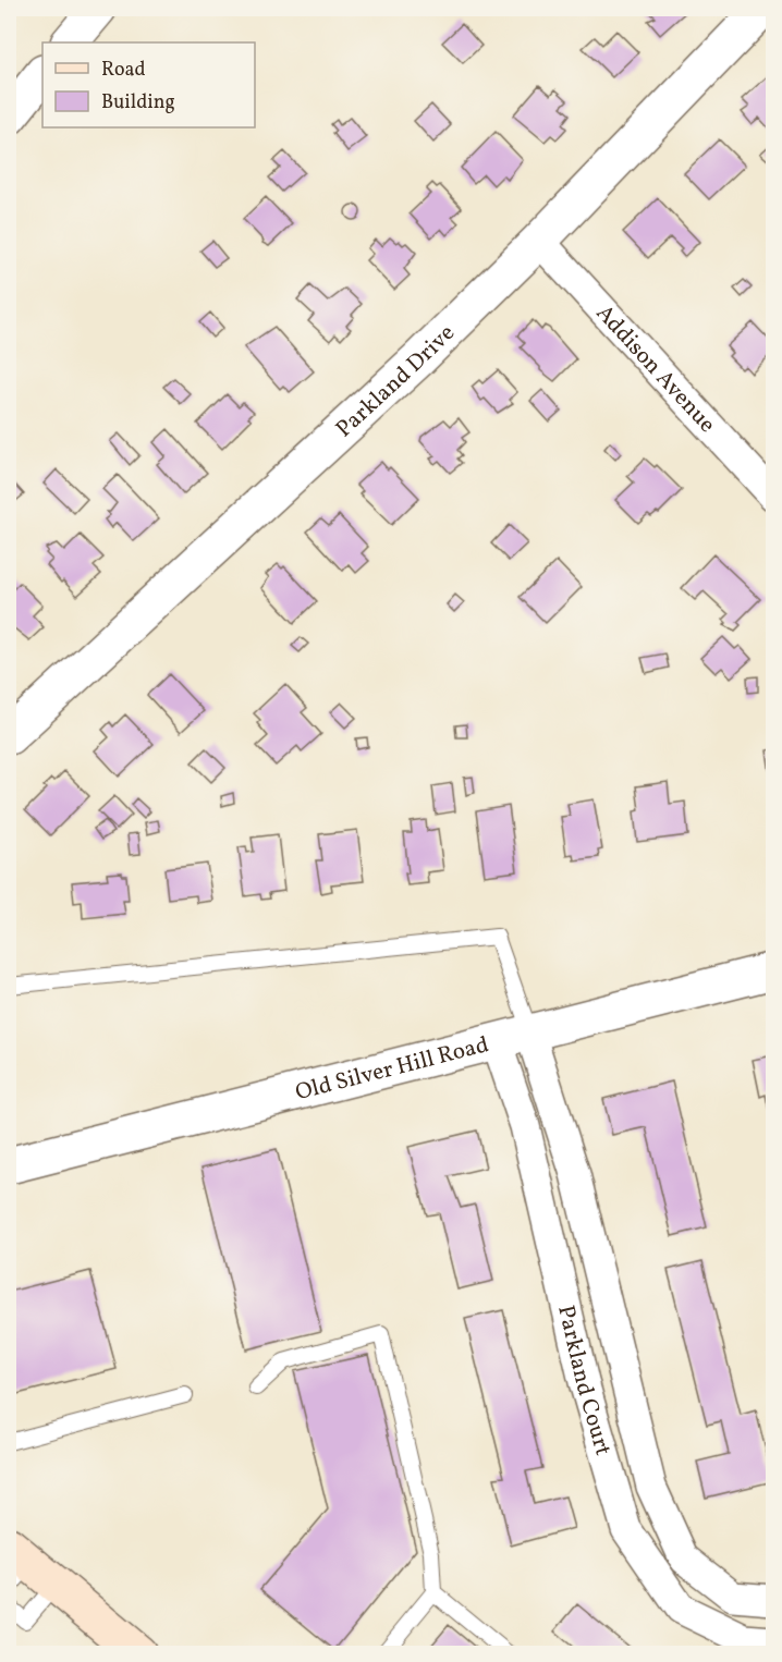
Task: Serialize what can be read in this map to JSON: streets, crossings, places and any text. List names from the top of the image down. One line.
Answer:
{"streets":{"street":["Addison Avenue","Parkland Drive","Old Silver Hill Road","Parkland Court"]},"crossings":[["Addison Avenue","Parkland Drive"],["Old Silver Hill Road","Parkland Court"]],"legend":["Road","Building"]}
